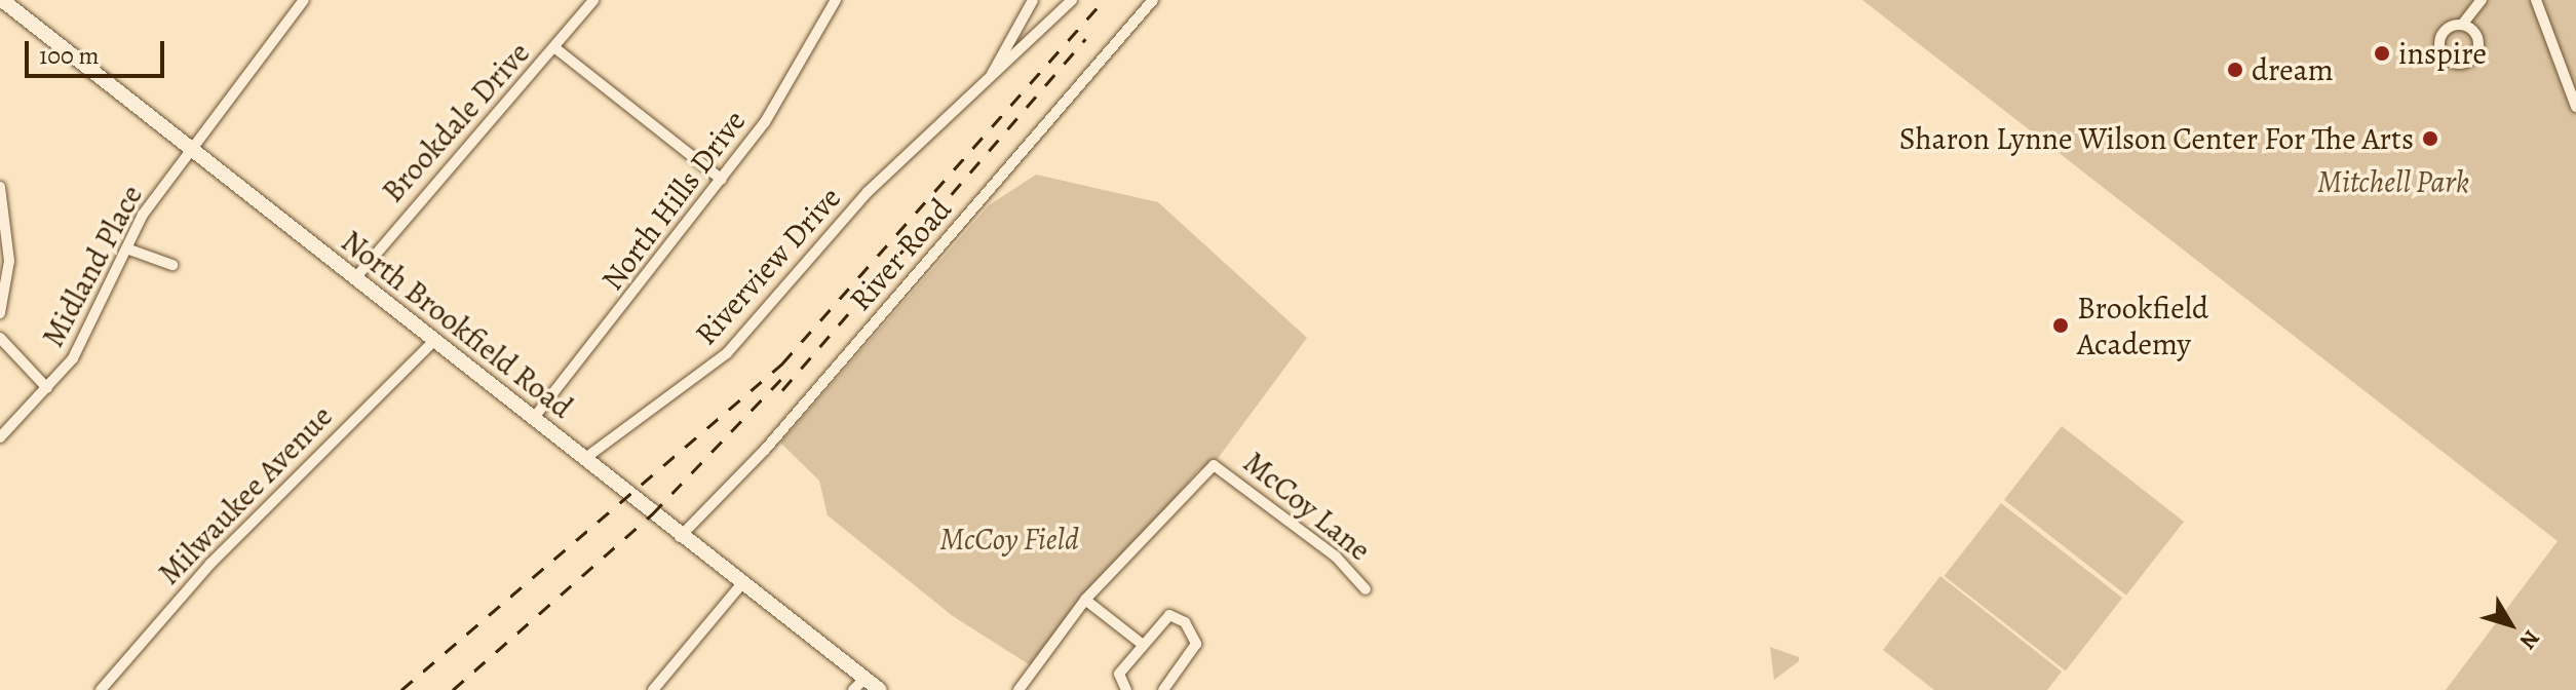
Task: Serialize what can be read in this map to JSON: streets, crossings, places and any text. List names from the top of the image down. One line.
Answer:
{"streets":{"street":["Brookdale Drive","North Hills Drive","River Road","Midland Place","Riverview Drive","North Brookfield Road","Milwaukee Avenue","McCoy Lane"]},"crossings":[["Brookdale Drive","North Brookfield Road"],["North Hills Drive","North Brookfield Road"],["River Road","North Brookfield Road"],["Midland Place","North Brookfield Road"],["Riverview Drive","North Brookfield Road"],["North Brookfield Road","Milwaukee Avenue"]],"parks":["Mitchell Park","McCoy Field"],"places":["inspire","dream","Sharon Lynne Wilson Center For The Arts","Brookfield Academy"],"scale_bar":"100 m","north":"bottom right"}
